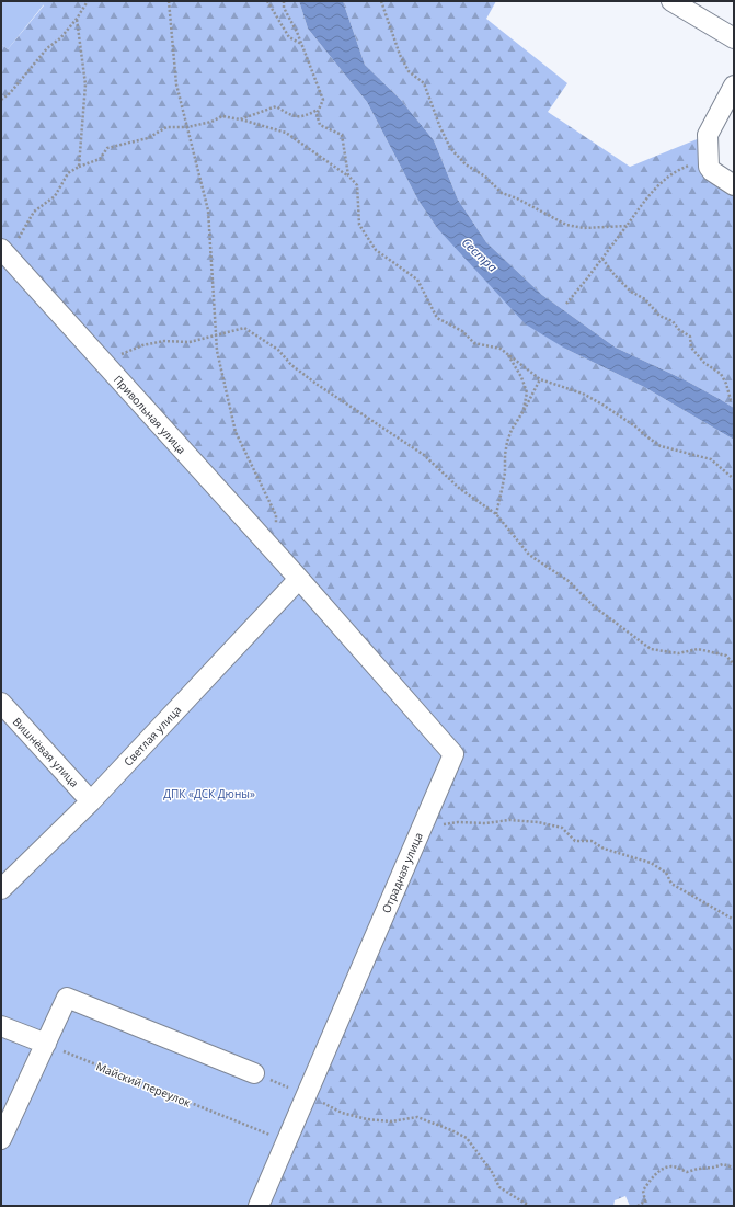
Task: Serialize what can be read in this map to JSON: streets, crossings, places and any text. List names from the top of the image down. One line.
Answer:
{"streets":{"street":["Привольная улица","Светлая улица","Вишнёвая улица","Отрадная улица"],"path":["Майский переулок"]},"crossings":[["Привольная улица","Светлая улица"],["Привольная улица","Отрадная улица"],["Светлая улица","Вишнёвая улица"],["Светлая улица","Отрадная улица"],["Отрадная улица","Майский переулок"]],"water":["Сестра"],"parks":["ДПК «ДСК Дюны»"]}
